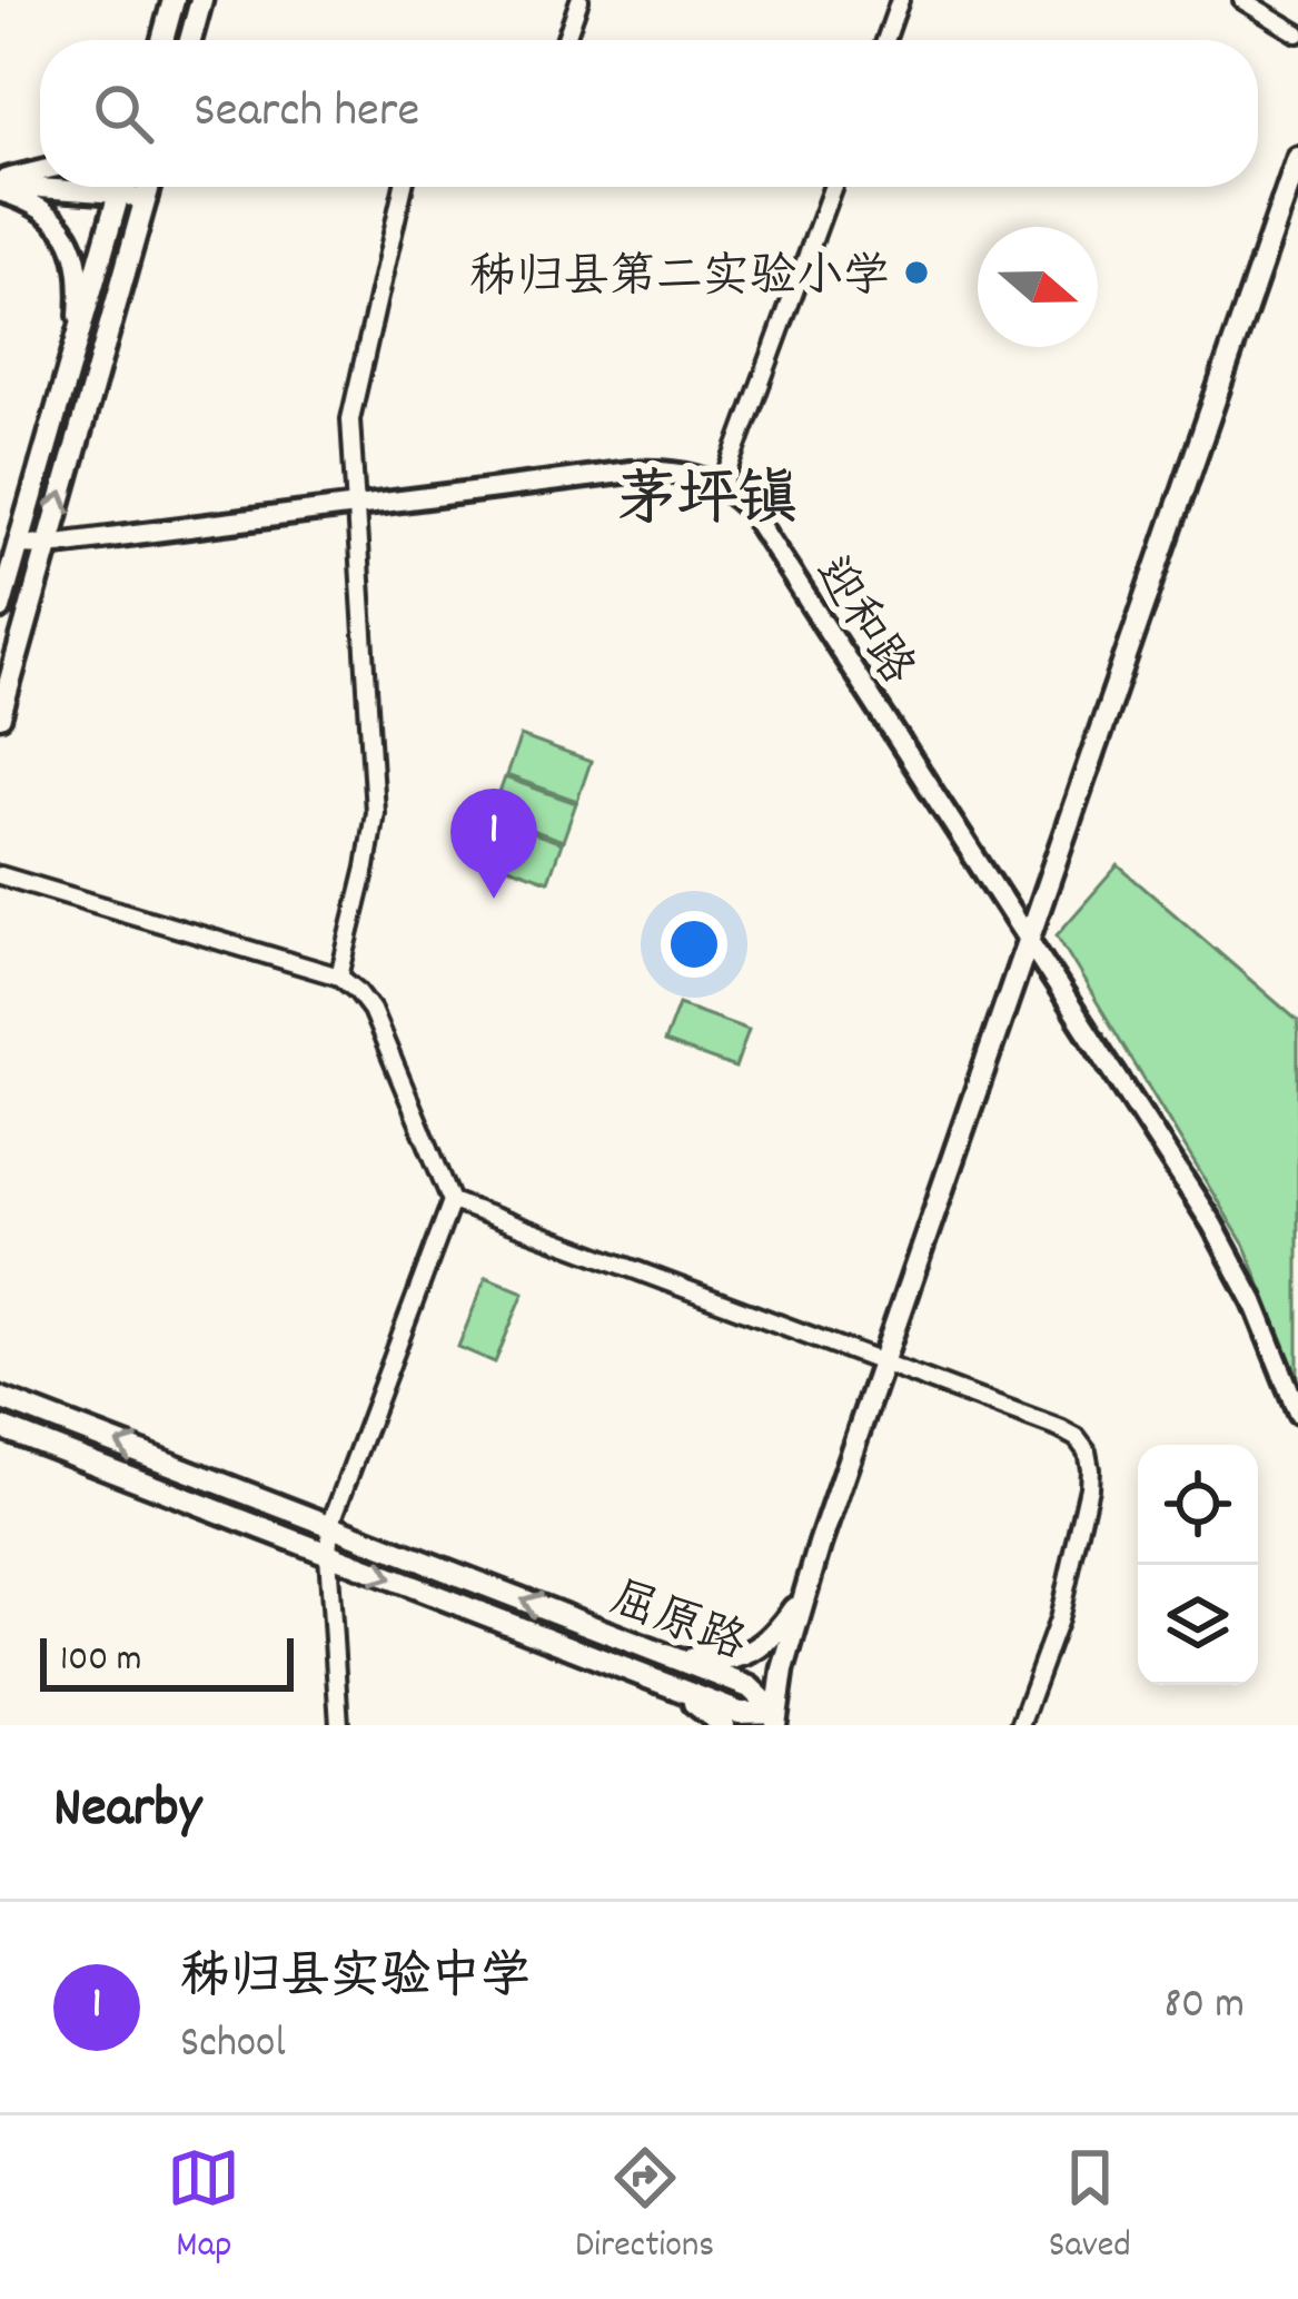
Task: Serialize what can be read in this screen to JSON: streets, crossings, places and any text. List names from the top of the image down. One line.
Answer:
{"streets":{"main road":["屈原路"],"street":["迎和路"]},"districts":["茅坪镇"],"places":["秭归县第二实验小学"],"scale_bar":"100 m","north":"right","page":{"search":"Search here","pins":"1","scale":"100 m","heading":"Nearby","list":[{"mark":"1","name":"秭归县实验中学","note":"School","value":"80 m"}],"nav":["Map","Directions","Saved"]}}
